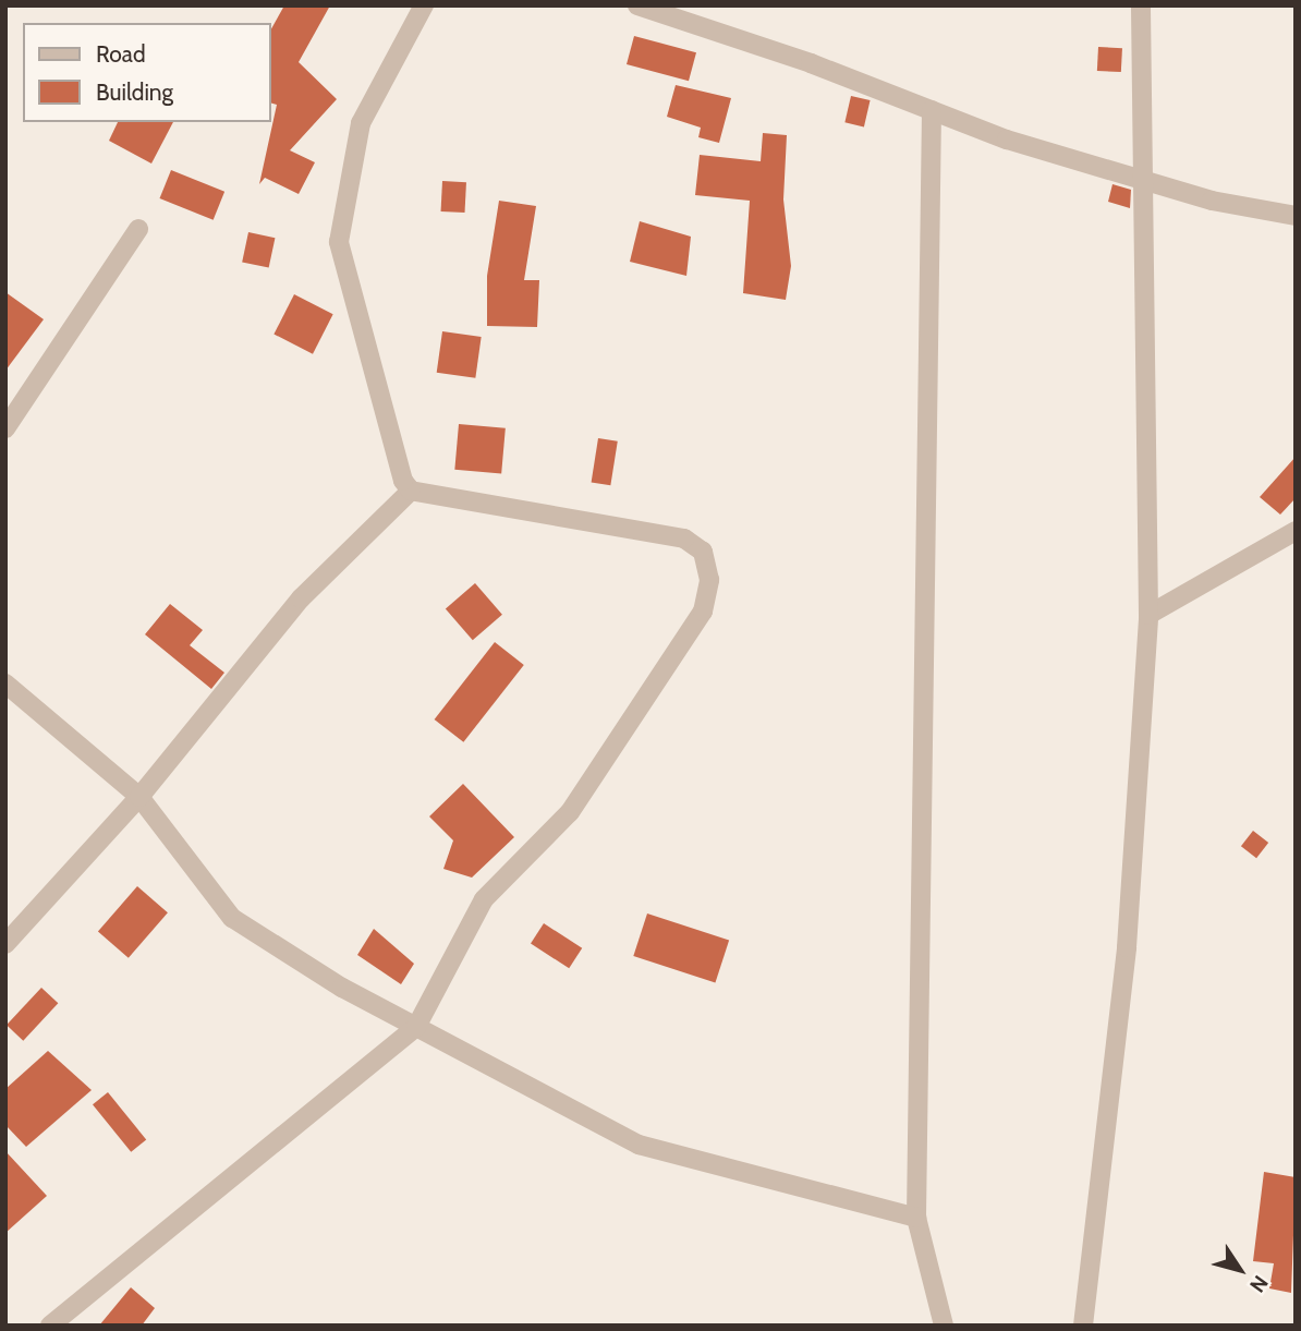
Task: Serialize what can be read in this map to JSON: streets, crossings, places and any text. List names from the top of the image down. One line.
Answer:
{"legend":["Road","Building"],"north":"bottom right"}
